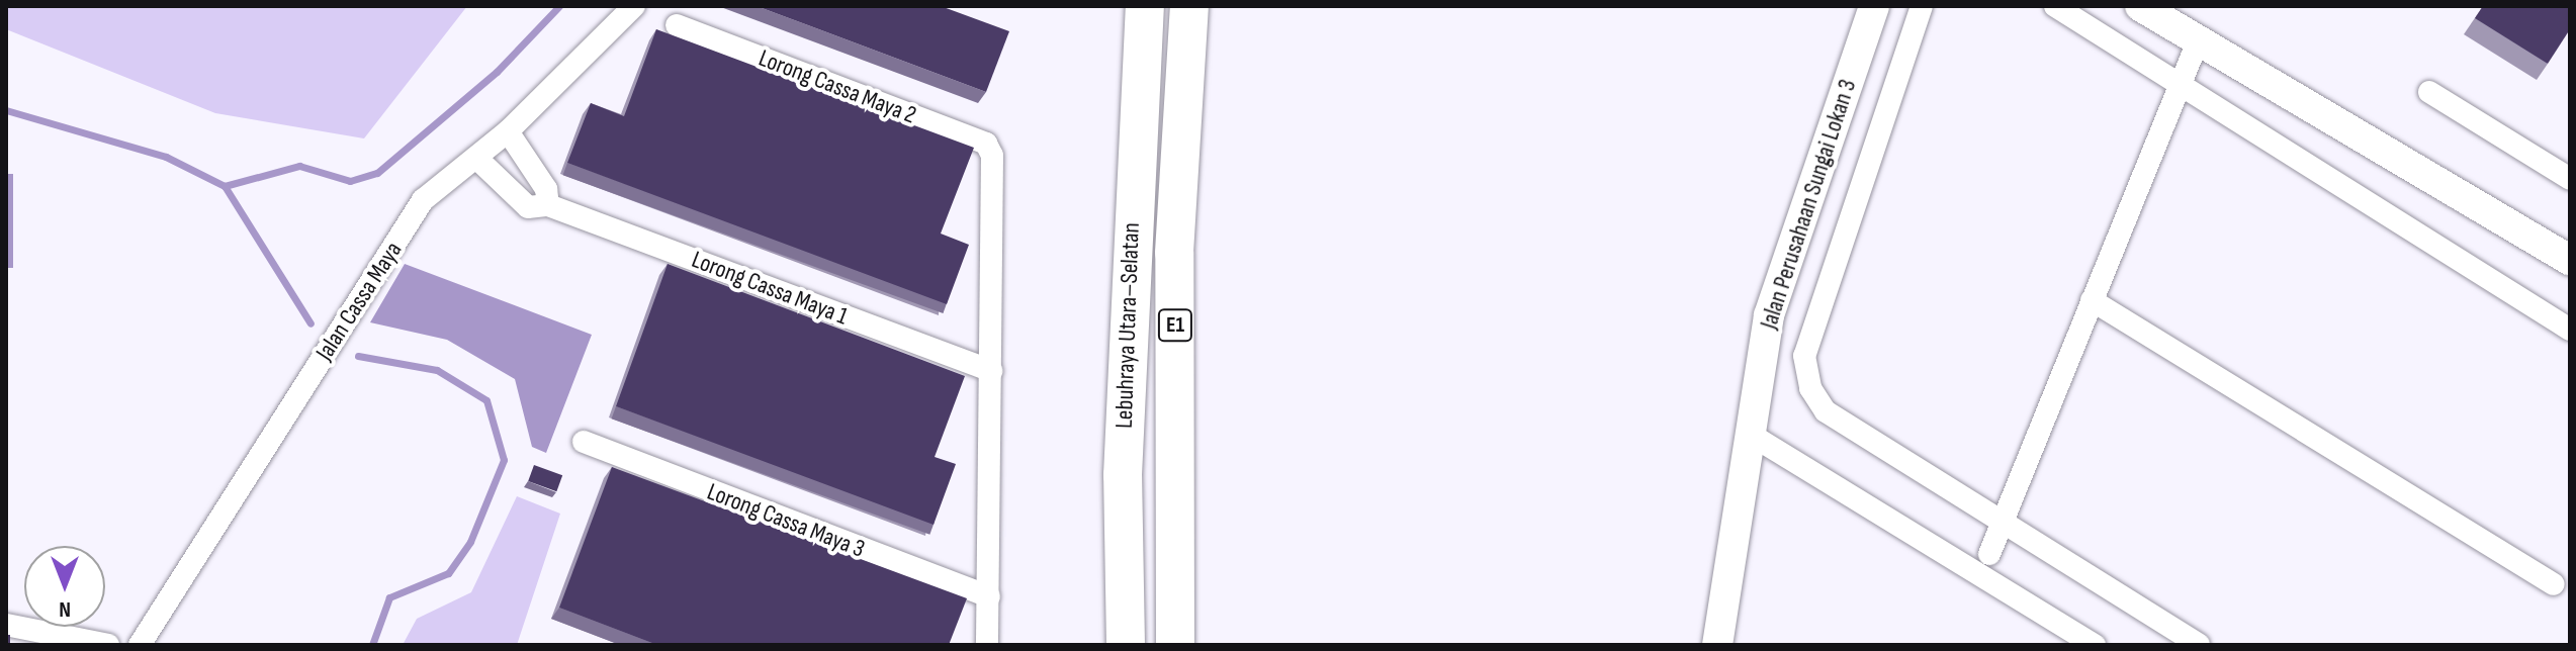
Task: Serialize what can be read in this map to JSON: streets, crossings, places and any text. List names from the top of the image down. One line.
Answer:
{"streets":{"highway":["Lebuhraya Utara–Selatan","E1"],"main road":["Jalan Perusahaan Sungai Lokan 3"],"street":["Lorong Cassa Maya 2","Lorong Cassa Maya 1","Jalan Cassa Maya","Lorong Cassa Maya 3"]},"crossings":[["Lorong Cassa Maya 2","Lorong Cassa Maya 1"],["Lorong Cassa Maya 1","Jalan Cassa Maya"]],"north":"bottom"}
